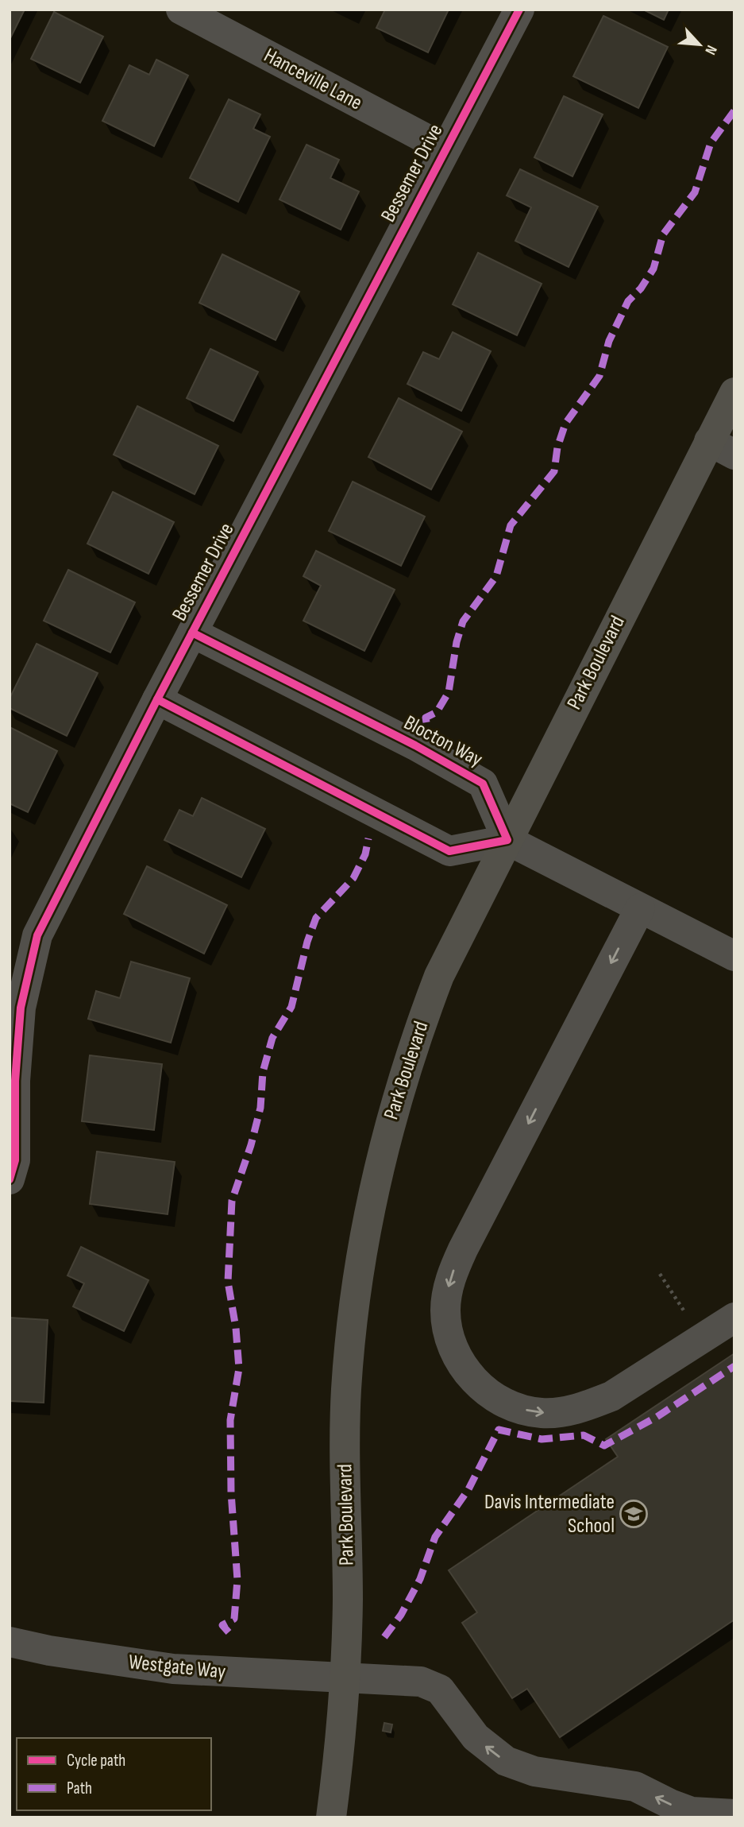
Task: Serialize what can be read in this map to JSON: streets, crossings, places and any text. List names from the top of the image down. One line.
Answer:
{"streets":{"main road":["Park Boulevard"],"street":["Hanceville Lane","Bessemer Drive","Blocton Way","Westgate Way"]},"crossings":[["Hanceville Lane","Bessemer Drive"],["Bessemer Drive","Blocton Way"],["Park Boulevard","Blocton Way"],["Park Boulevard","Westgate Way"]],"one_way":["Westgate Way"],"places":{"school or university":["Davis Intermediate School"]},"legend":["Cycle path","Path"],"north":"bottom right"}
